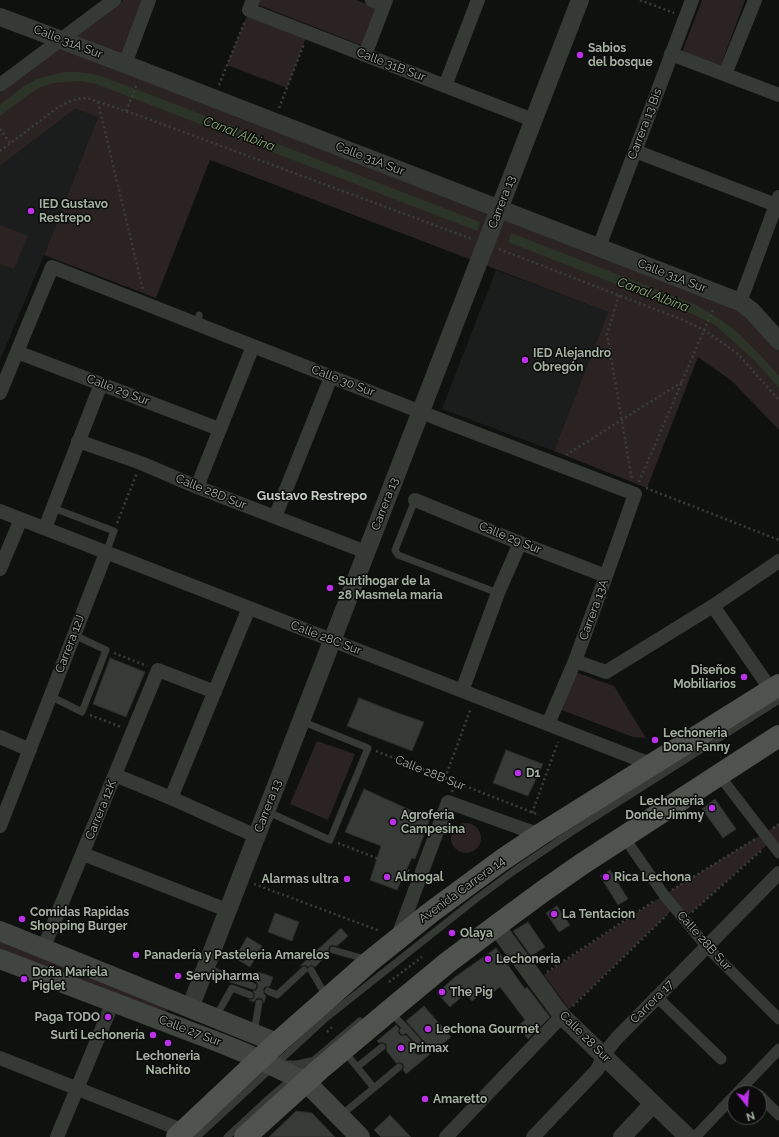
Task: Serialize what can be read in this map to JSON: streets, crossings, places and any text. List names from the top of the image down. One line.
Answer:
{"streets":{"main road":["Avenida Carrera 14","Calle 27 Sur"],"street":["Calle 31A Sur","Calle 31B Sur","Carrera 13 Bis","Carrera 13","Calle 30 Sur","Calle 29 Sur","Calle 28D Sur","Carrera 13A","Calle 28C Sur","Carrera 12J","Calle 28B Sur","Carrera 12K","Carrera 17","Calle 28 Sur"]},"crossings":[["Calle 31A Sur","Carrera 13 Bis"],["Calle 31A Sur","Carrera 13"],["Calle 31B Sur","Carrera 13"],["Carrera 13","Calle 30 Sur"],["Carrera 13","Calle 28D Sur"],["Carrera 13","Calle 28C Sur"],["Carrera 13","Calle 27 Sur"],["Calle 30 Sur","Calle 29 Sur"],["Calle 30 Sur","Carrera 13A"],["Calle 29 Sur","Carrera 13A"],["Carrera 13A","Calle 28C Sur"],["Calle 28C Sur","Carrera 12J"],["Calle 28C Sur","Avenida Carrera 14"],["Calle 28B Sur","Avenida Carrera 14"],["Calle 28B Sur","Carrera 17"],["Carrera 12K","Calle 27 Sur"],["Avenida Carrera 14","Calle 27 Sur"],["Carrera 17","Calle 28 Sur"]],"districts":["Gustavo Restrepo"],"water":["Canal Albina"],"places":["Sabios del bosque","IED Gustavo Restrepo","IED Alejandro Obregón","Surtihogar de la 28 Masmela maria","Diseños Mobiliarios","Lechoneria Dona Fanny","D1","Lechoneria Donde Jimmy","Agroferia Campesina","Almogal","Rica Lechona","Alarmas ultra","La Tentacion","Comidas Rapidas Shopping Burger","Olaya","Panadería y Pasteleria Amarelos","Lechoneria","Servipharma","Doña Mariela Piglet","The Pig","Paga TODO","Lechona Gourmet","Surti Lechonería","Lechoneria Nachito","Primax","Amaretto"],"north":"bottom"}
